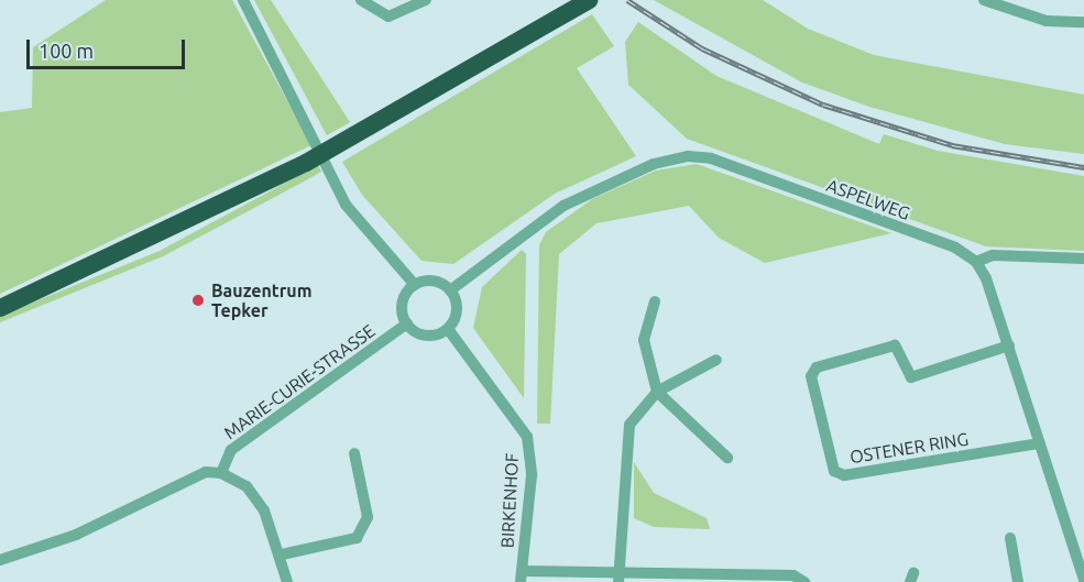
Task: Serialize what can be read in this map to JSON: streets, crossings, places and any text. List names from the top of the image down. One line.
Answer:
{"streets":{"street":["ASPELWEG","MARIE-CURIE-STRASSE","OSTENER RING","BIRKENHOF"]},"crossings":[["ASPELWEG","MARIE-CURIE-STRASSE"],["ASPELWEG","BIRKENHOF"],["MARIE-CURIE-STRASSE","BIRKENHOF"]],"places":["Bauzentrum Tepker"],"scale_bar":"100 m"}
